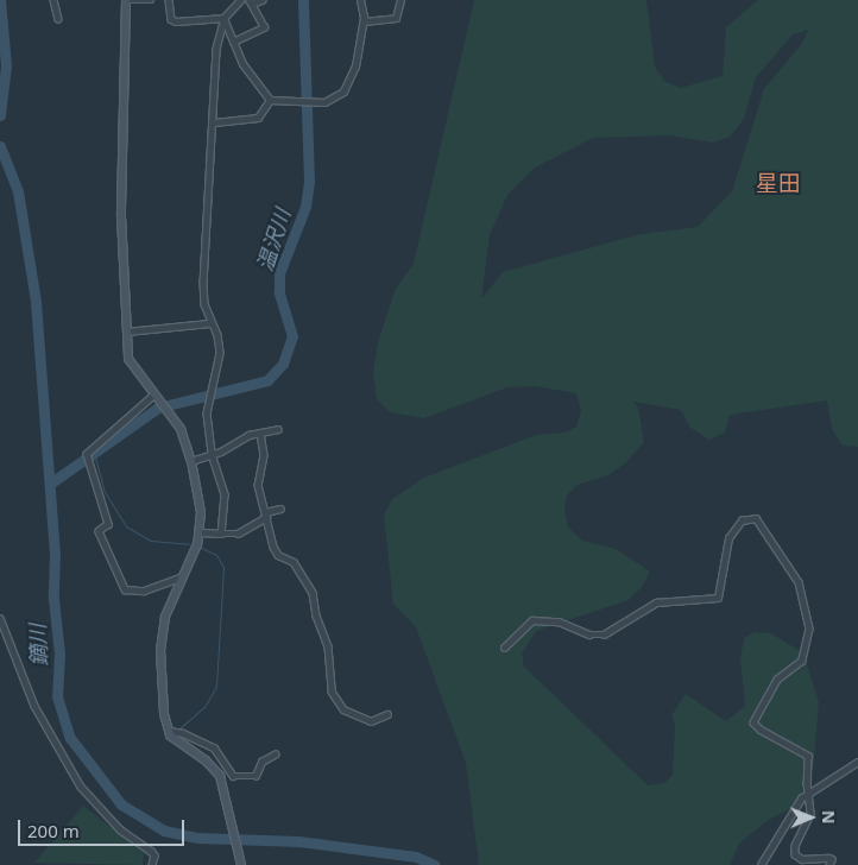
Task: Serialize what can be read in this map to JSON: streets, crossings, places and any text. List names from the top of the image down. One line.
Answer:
{"districts":["星田"],"water":["温沢川","鏑川"],"scale_bar":"200 m","north":"right"}
